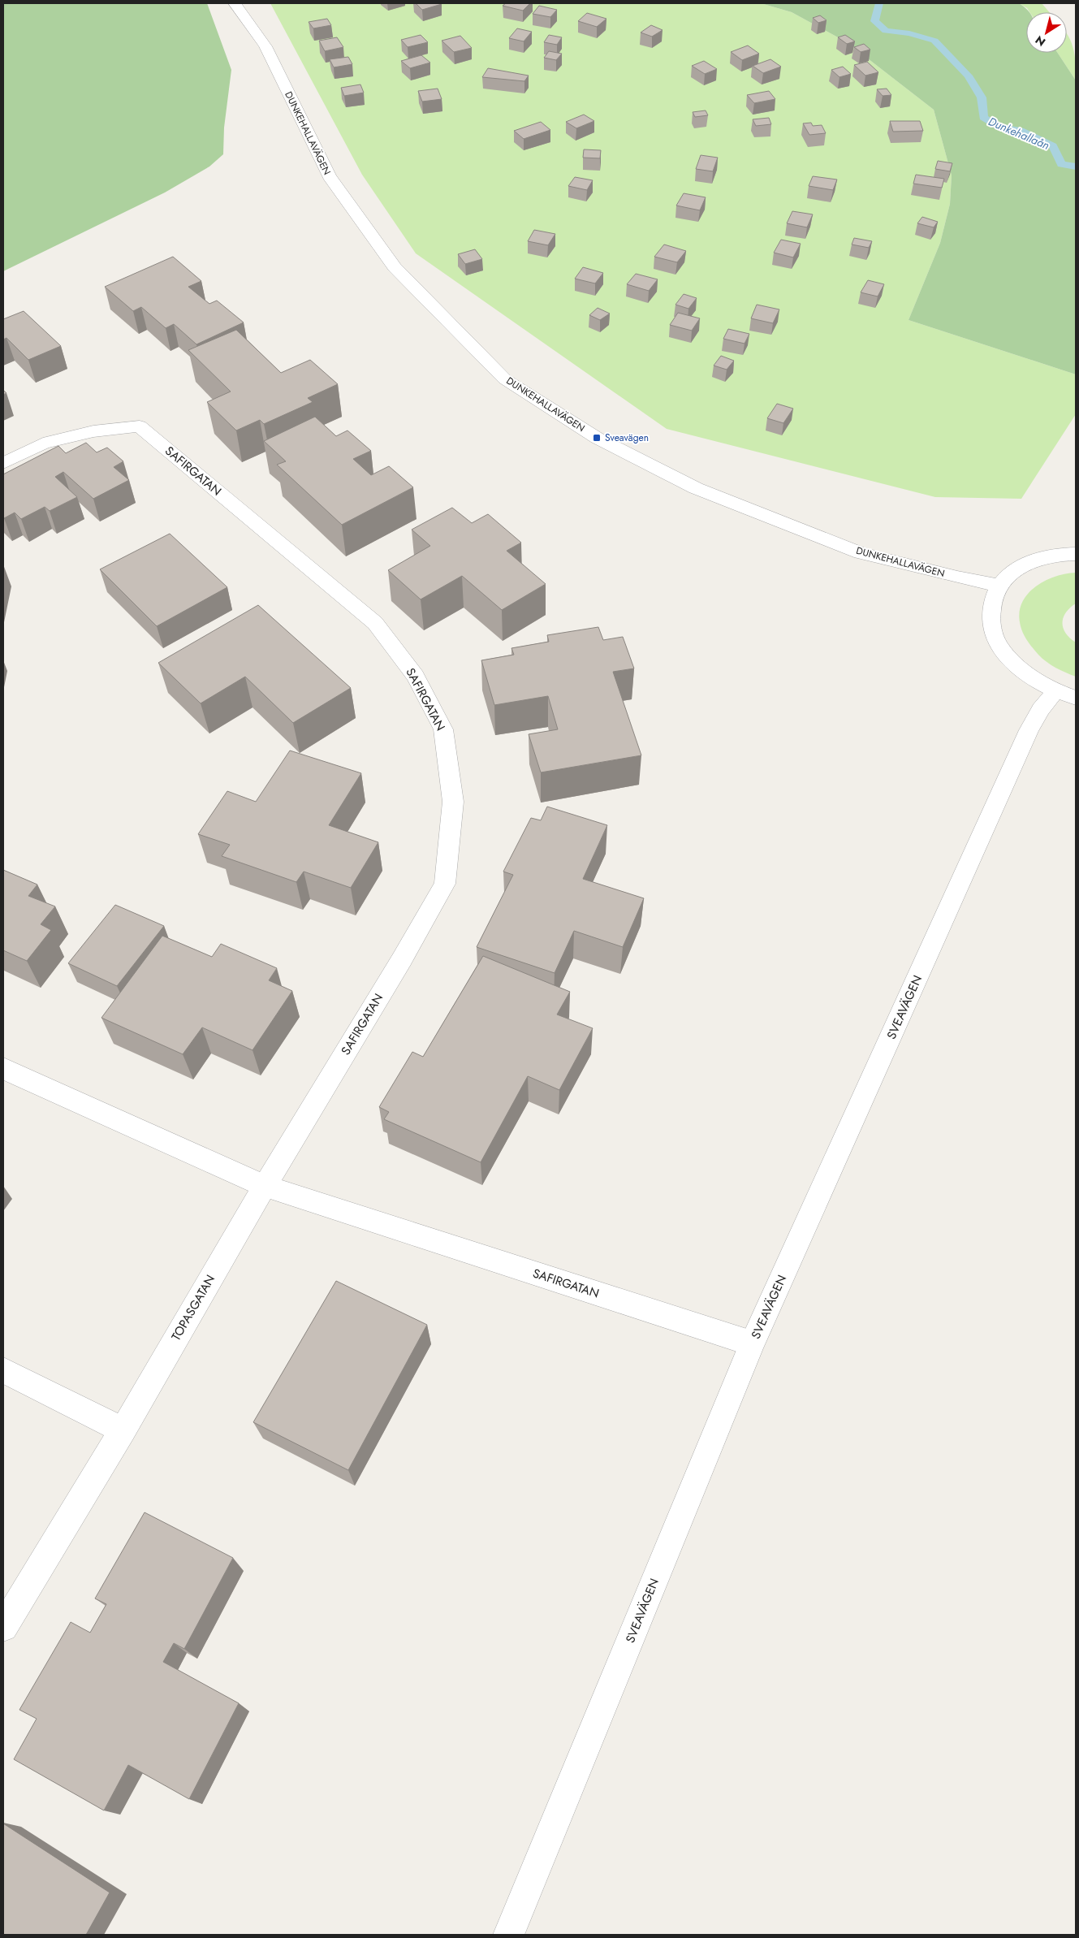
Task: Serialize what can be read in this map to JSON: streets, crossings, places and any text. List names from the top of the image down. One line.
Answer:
{"streets":{"street":["DUNKEHALLAVÄGEN","SAFIRGATAN","SVEAVÄGEN","TOPASGATAN"]},"crossings":[["SAFIRGATAN","SVEAVÄGEN"],["SAFIRGATAN","TOPASGATAN"]],"water":["Dunkehallaån"],"places":{"transit":["Sveavägen"]},"north":"bottom left"}
